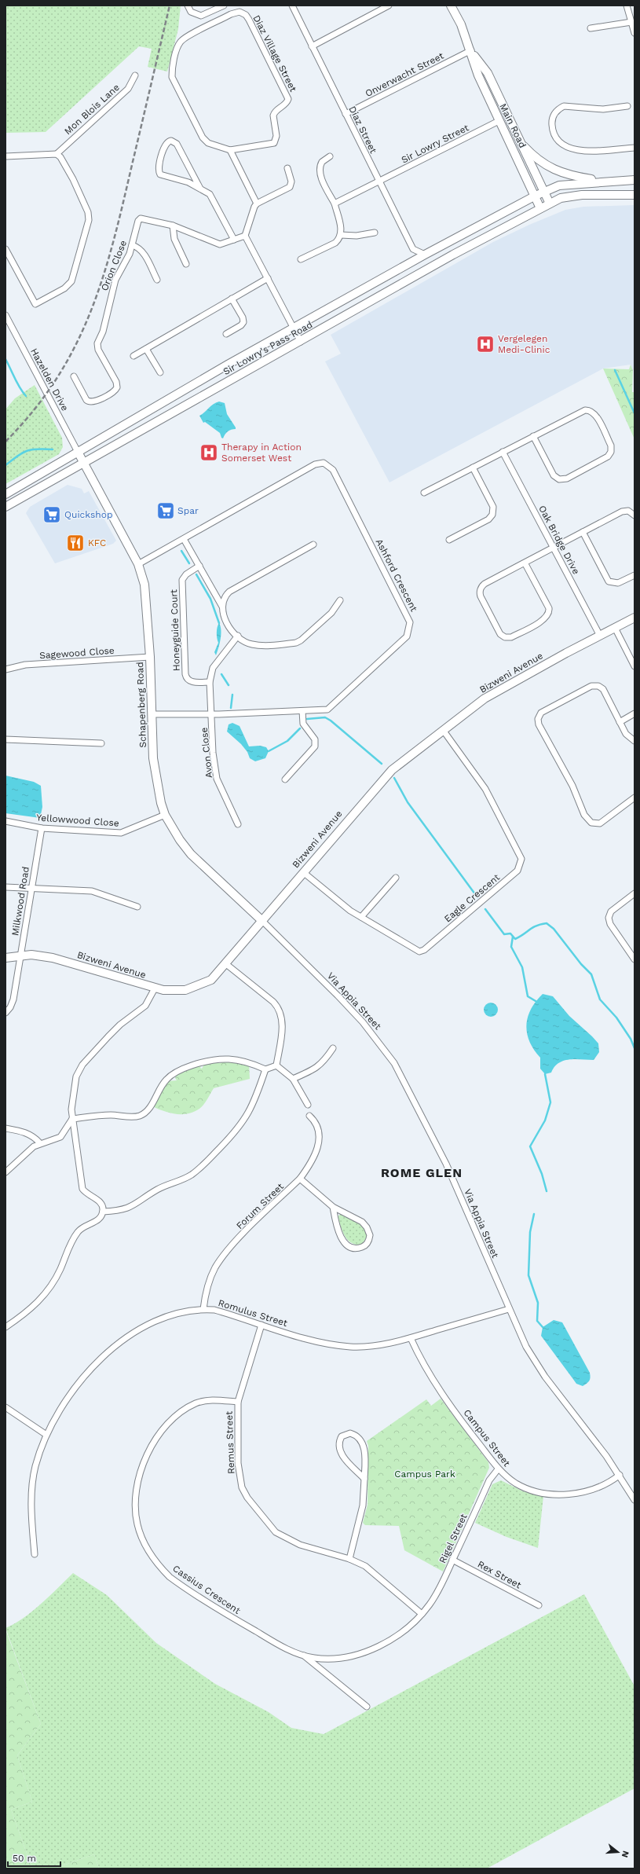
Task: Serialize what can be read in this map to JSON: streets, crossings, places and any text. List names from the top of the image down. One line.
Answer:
{"streets":{"main road":["Main Road","Sir Lowry's Pass Road","Bizweni Avenue","Schapenberg Road"],"street":["Diaz Village Street","Onverwacht Street","Mon Blois Lane","Diaz Street","Sir Lowry Street","Orion Close","Hazelden Drive","Oak Bridge Drive","Ashford Crescent","Honeyguide Court","Sagewood Close","Avon Close","Yellowwood Close","Eagle Crescent","Milkwood Road","Via Appia Street","Forum Street","Romulus Street","Campus Street","Remus Street","Rigel Street","Rex Street","Cassius Crescent"]},"crossings":[["Onverwacht Street","Main Road"],["Onverwacht Street","Diaz Street"],["Main Road","Sir Lowry Street"],["Main Road","Sir Lowry's Pass Road"],["Diaz Street","Sir Lowry Street"],["Diaz Street","Sir Lowry's Pass Road"],["Sir Lowry's Pass Road","Hazelden Drive"],["Sir Lowry's Pass Road","Schapenberg Road"],["Hazelden Drive","Schapenberg Road"],["Oak Bridge Drive","Bizweni Avenue"],["Ashford Crescent","Schapenberg Road"],["Ashford Crescent","Avon Close"],["Honeyguide Court","Avon Close"],["Sagewood Close","Schapenberg Road"],["Bizweni Avenue","Schapenberg Road"],["Bizweni Avenue","Eagle Crescent"],["Bizweni Avenue","Milkwood Road"],["Bizweni Avenue","Via Appia Street"],["Schapenberg Road","Yellowwood Close"],["Schapenberg Road","Via Appia Street"],["Yellowwood Close","Milkwood Road"],["Via Appia Street","Romulus Street"],["Via Appia Street","Campus Street"],["Forum Street","Romulus Street"],["Romulus Street","Campus Street"],["Romulus Street","Remus Street"],["Campus Street","Rigel Street"],["Remus Street","Rigel Street"],["Remus Street","Cassius Crescent"],["Rigel Street","Rex Street"],["Rigel Street","Cassius Crescent"]],"districts":["ROME GLEN"],"parks":["Campus Park"],"places":{"hospital":["Vergelegen Medi-Clinic","Therapy in Action Somerset West"],"supermarket":["Spar","Quickshop"],"restaurant":["KFC"]},"scale_bar":"50 m","north":"right"}
